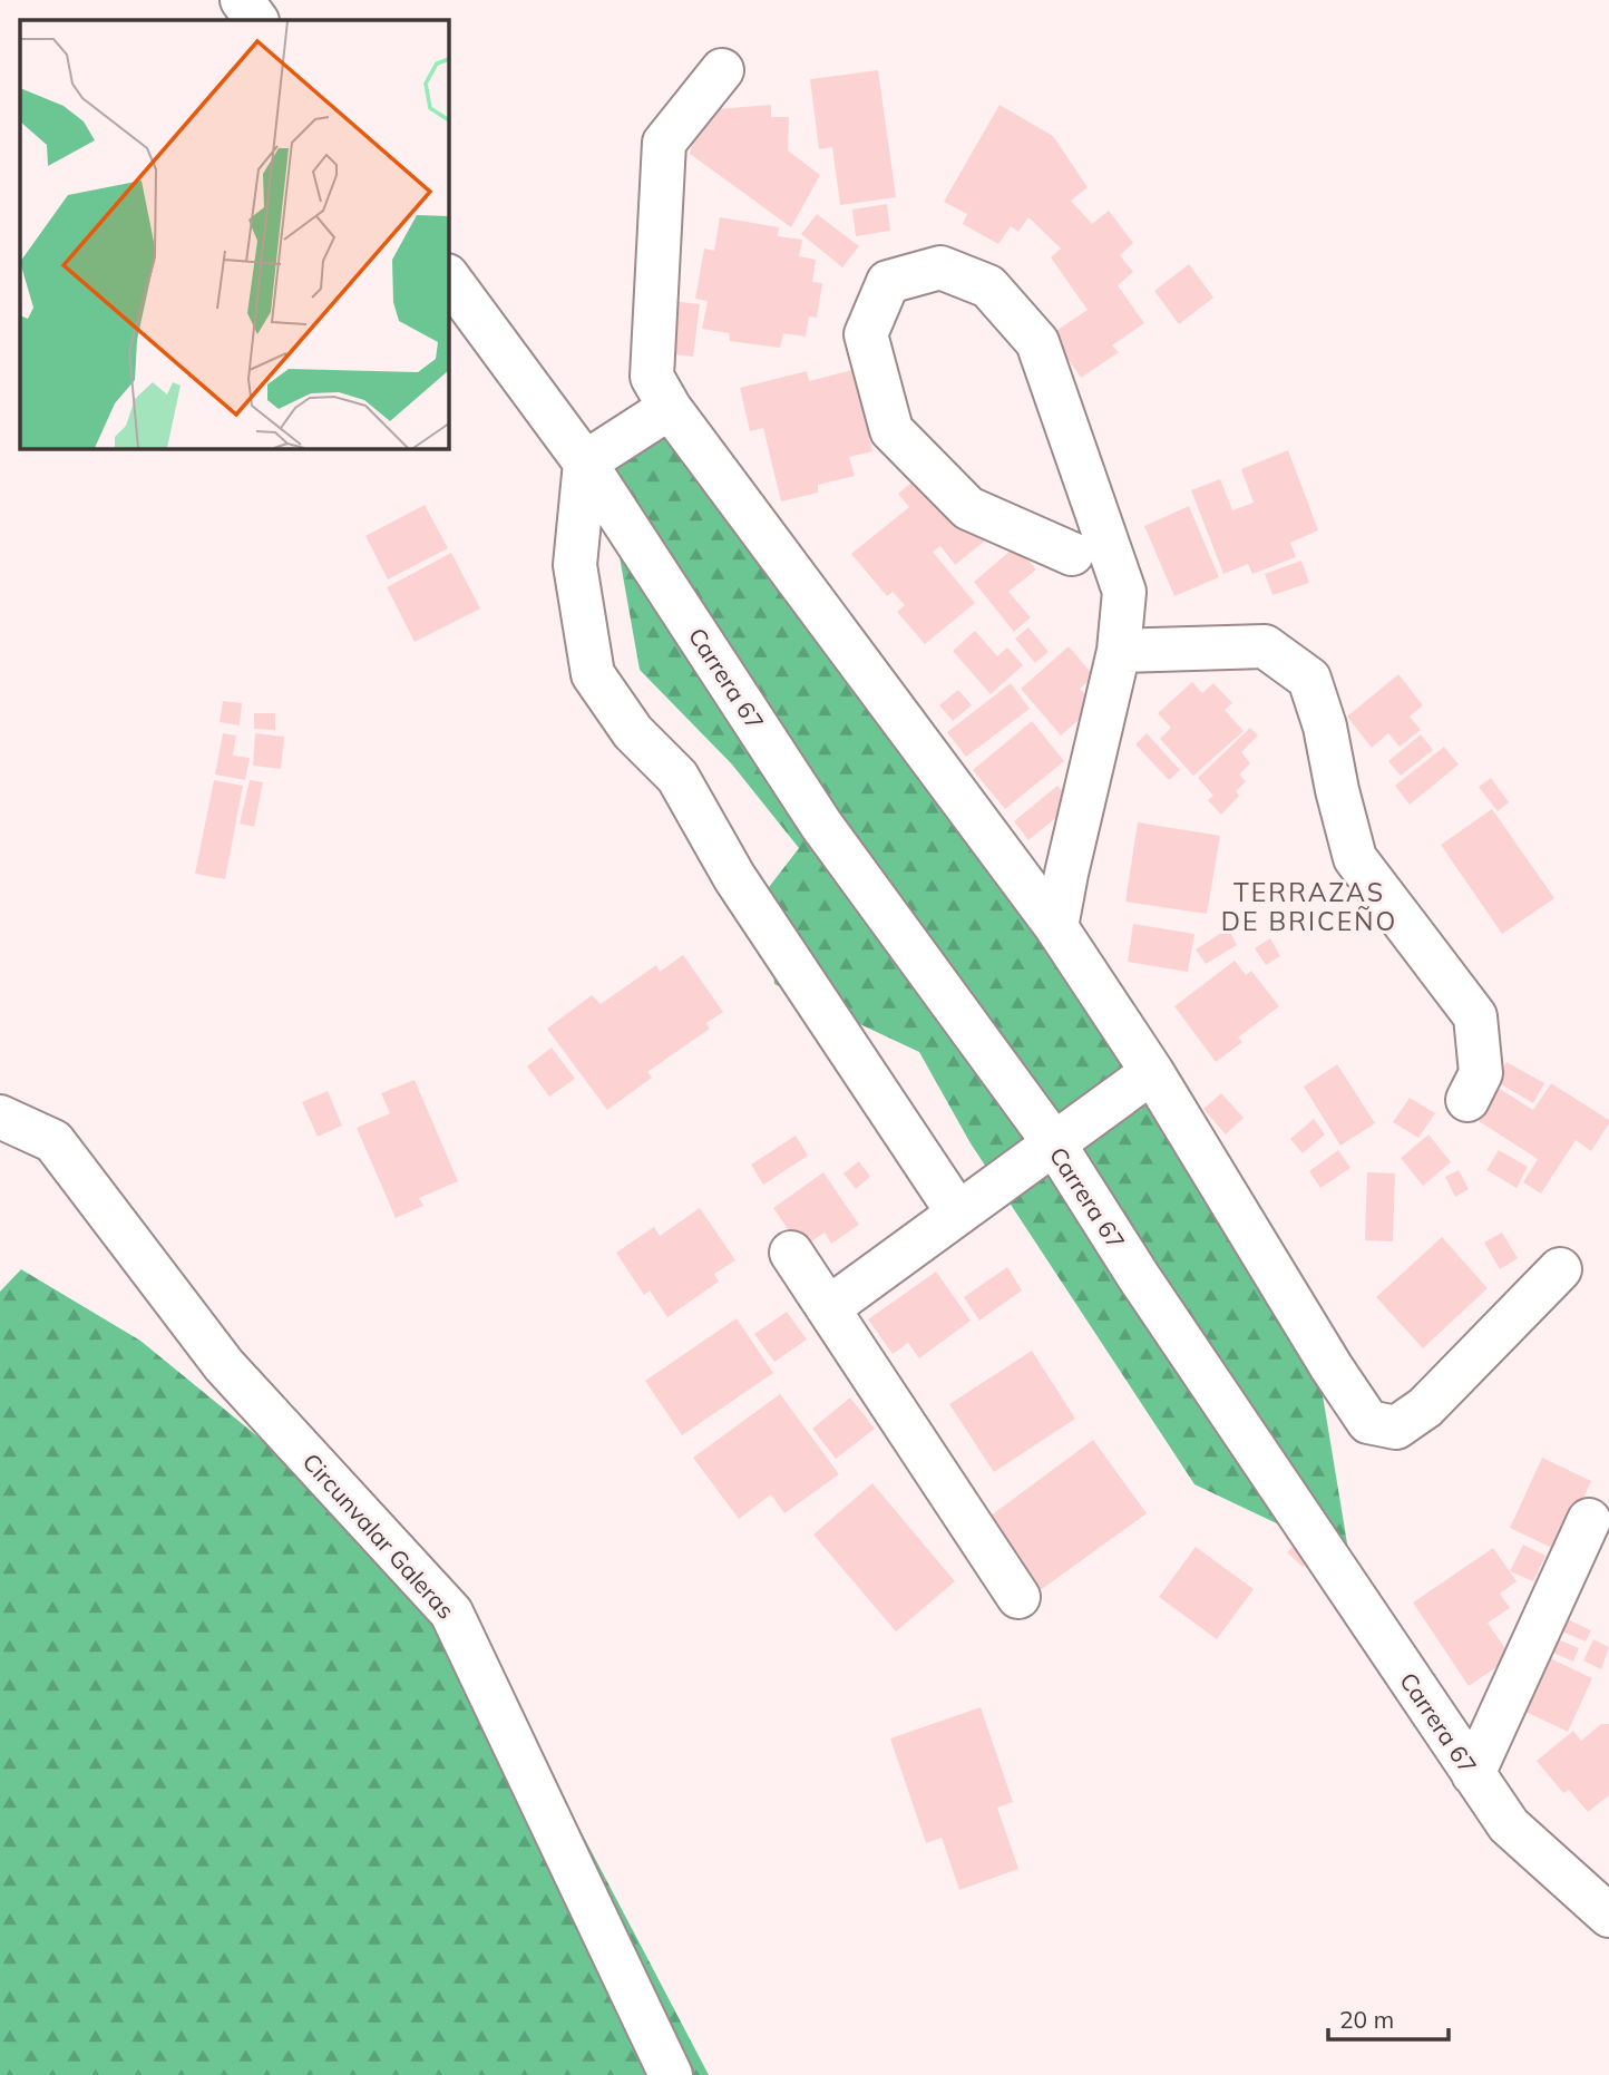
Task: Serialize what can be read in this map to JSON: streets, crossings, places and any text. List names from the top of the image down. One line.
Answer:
{"streets":{"street":["Carrera 67","Circunvalar Galeras"]},"districts":["TERRAZAS DE BRICEÑO"],"scale_bar":"20 m"}
